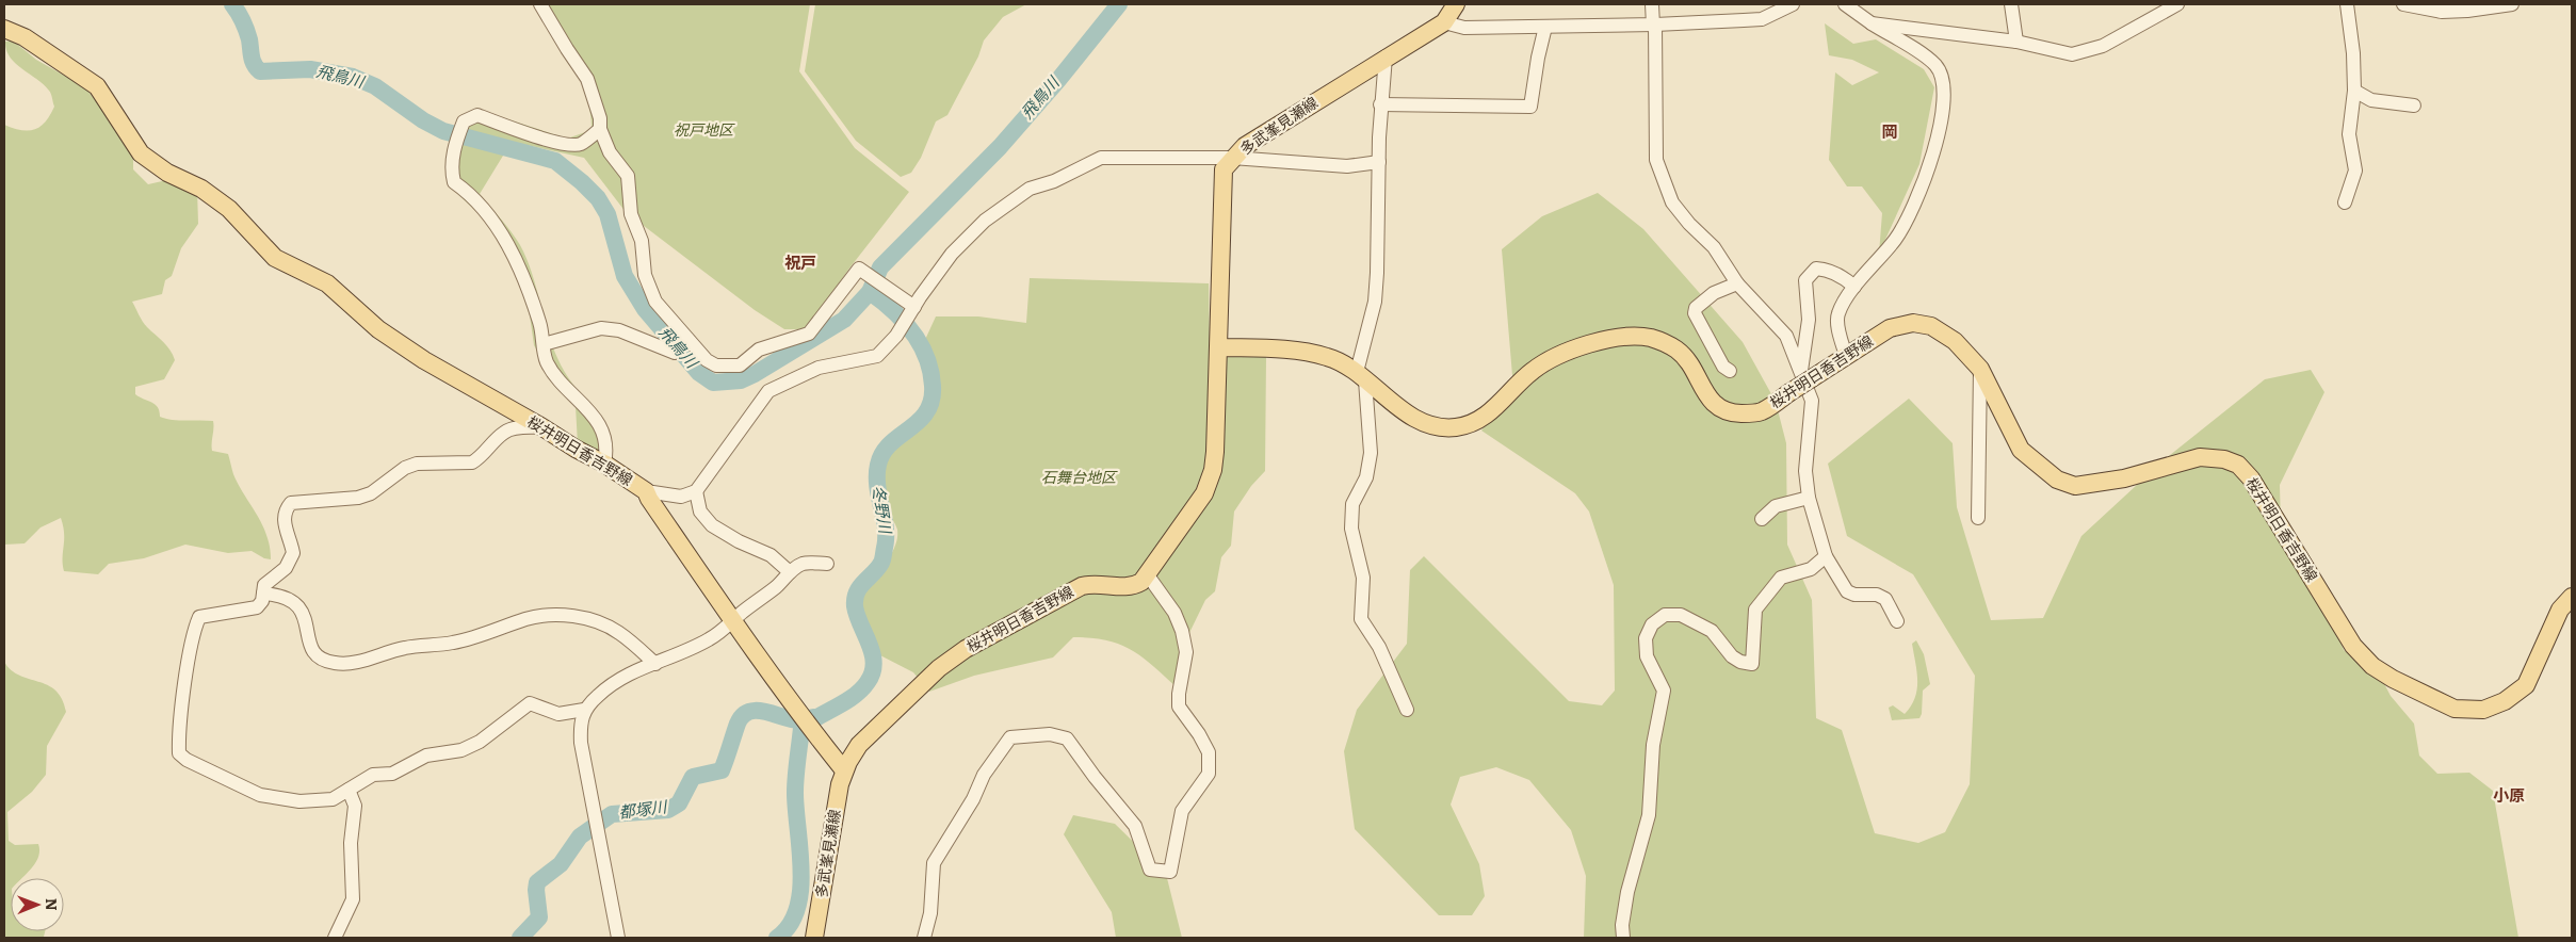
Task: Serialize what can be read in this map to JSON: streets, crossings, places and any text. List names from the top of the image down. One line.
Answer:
{"streets":{"main road":["多武峯見瀬線","桜井明日香吉野線"]},"crossings":[["多武峯見瀬線","桜井明日香吉野線"]],"districts":["岡","祝戸","小原"],"water":["飛鳥川","冬野川","都塚川"],"parks":["祝戸地区","石舞台地区"],"north":"right"}
